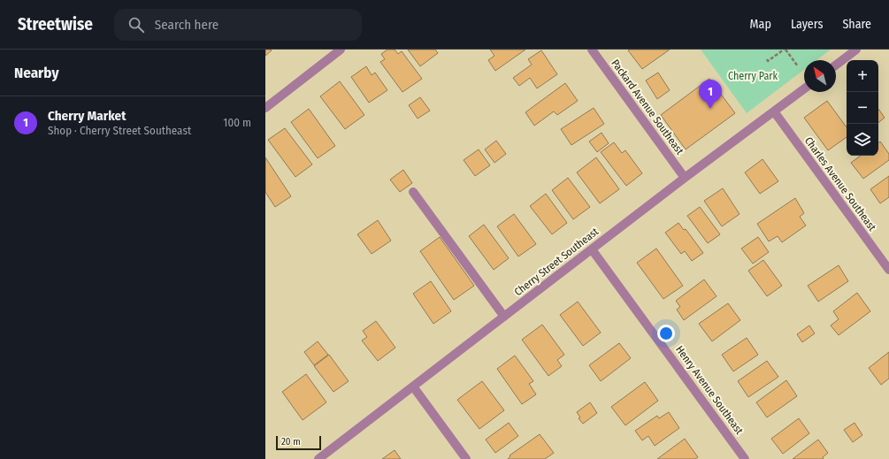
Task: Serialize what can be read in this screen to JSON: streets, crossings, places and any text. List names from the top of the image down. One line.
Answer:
{"streets":{"street":["Packard Avenue Southeast","Charles Avenue Southeast","Cherry Street Southeast","Henry Avenue Southeast"]},"crossings":[["Packard Avenue Southeast","Cherry Street Southeast"],["Charles Avenue Southeast","Cherry Street Southeast"],["Cherry Street Southeast","Henry Avenue Southeast"]],"parks":["Cherry Park"],"scale_bar":"20 m","north":"top left","page":{"header":"Streetwise","search":"Search here","nav":["Map","Layers","Share"],"heading":"Nearby","map_buttons":["+","−"],"pins":"1","list":[{"mark":"1","name":"Cherry Market","note":"Shop · Cherry Street Southeast","value":"100 m"}],"scale":"20 m"}}
